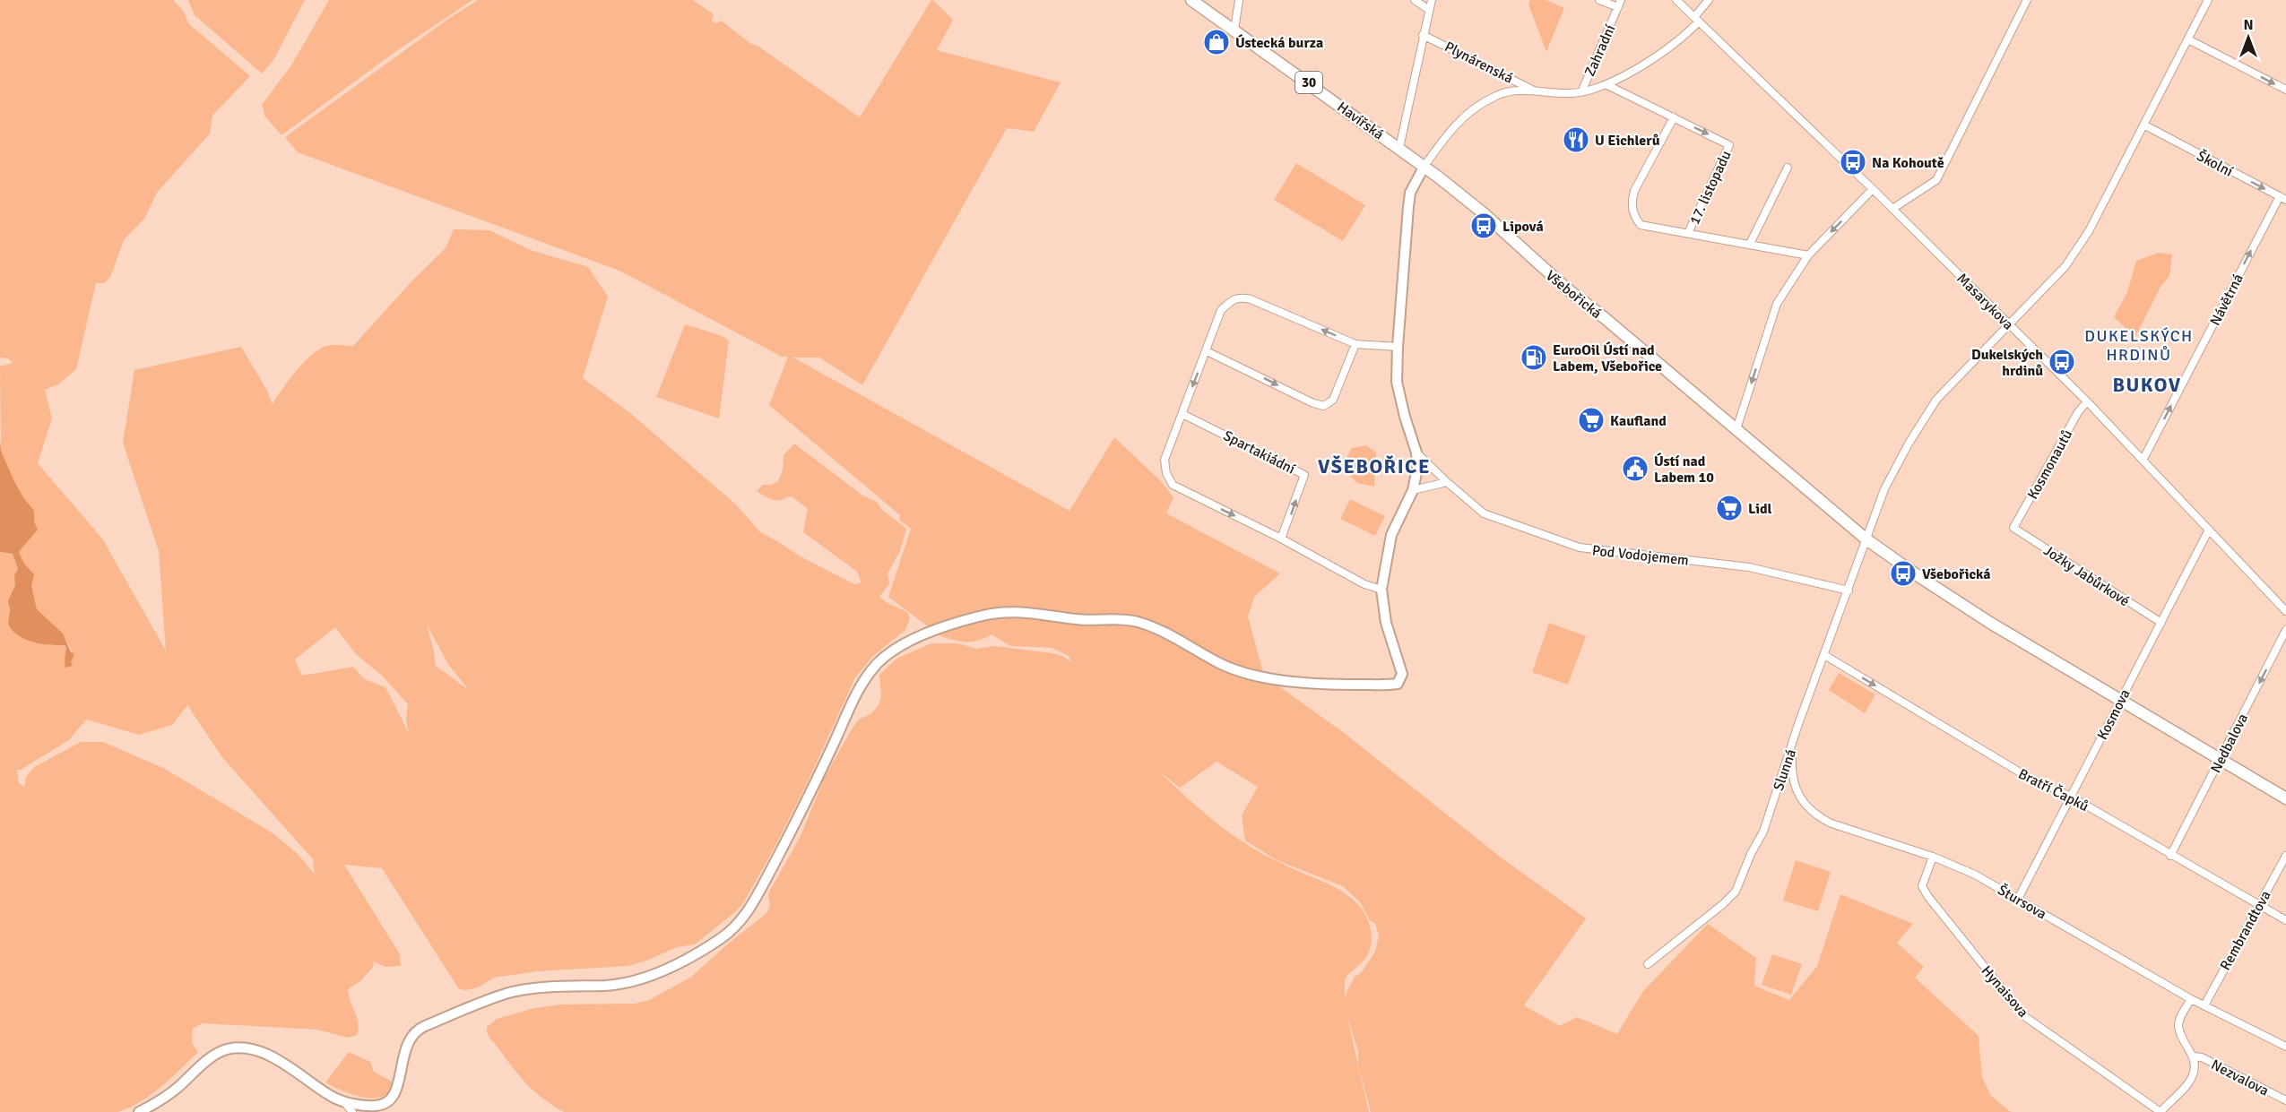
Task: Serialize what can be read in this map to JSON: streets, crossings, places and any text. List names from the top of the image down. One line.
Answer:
{"streets":{"main road":["30","Havířská","Všebořická"],"street":["Zahradní","Plynárenská","Školní","17. listopadu","Návětrná","Masarykova","Spartakiádní","Kosmonautů","Pod Vodojemem","Jožky Jabůrkové","Kosmova","Nedbalova","Slunná","Bratří Čapků","Štursova","Rembrandtova","Hynaisova","Nezvalova"]},"crossings":[["Zahradní","Plynárenská"],["Plynárenská","Havířská"],["Plynárenská","Všebořická"],["Plynárenská","Masarykova"],["Havířská","Všebořická"],["Školní","Návětrná"],["Všebořická","Kosmova"],["Všebořická","Nedbalova"],["Všebořická","Slunná"],["Návětrná","Masarykova"],["Masarykova","Kosmonautů"],["Masarykova","Kosmova"],["Kosmonautů","Jožky Jabůrkové"],["Pod Vodojemem","Slunná"],["Jožky Jabůrkové","Kosmova"],["Kosmova","Bratří Čapků"],["Kosmova","Štursova"],["Nedbalova","Bratří Čapků"],["Slunná","Bratří Čapků"],["Slunná","Štursova"],["Bratří Čapků","Rembrandtova"],["Štursova","Rembrandtova"],["Štursova","Hynaisova"],["Štursova","Nezvalova"],["Hynaisova","Nezvalova"]],"one_way":["Školní","Návětrná","Nedbalova","Bratří Čapků"],"districts":["DUKELSKÝCH HRDINŮ","BUKOV","VŠEBOŘICE"],"places":{"shop":["Ústecká burza"],"restaurant":["U Eichlerů"],"bus stop":["Na Kohoutě","Lipová","Dukelských hrdinů","Všebořická"],"fuel station":["EuroOil Ústí nad Labem, Všebořice"],"supermarket":["Kaufland","Lidl"],"public building":["Ústí nad Labem 10"]},"north":"top"}
